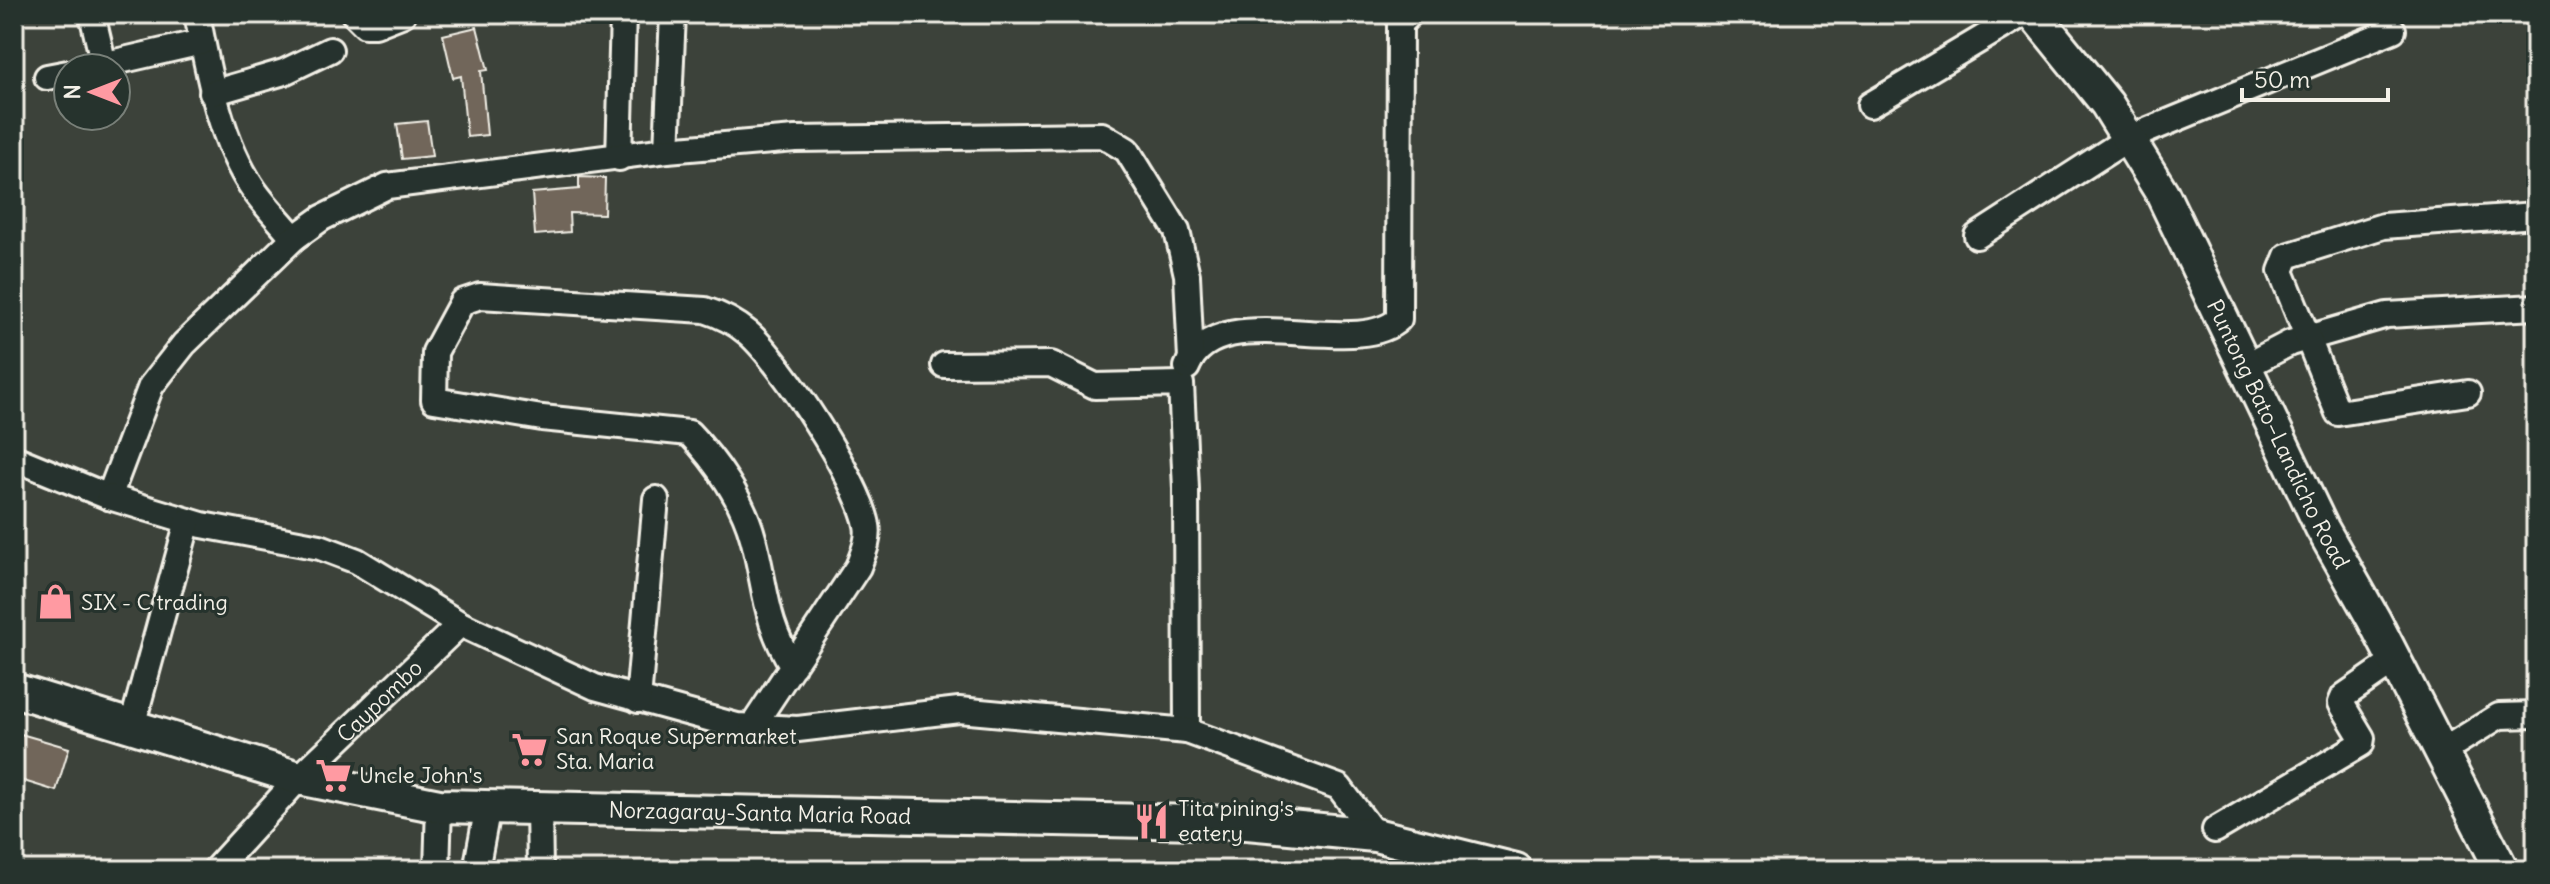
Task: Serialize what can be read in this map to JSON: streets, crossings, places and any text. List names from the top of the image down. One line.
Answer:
{"streets":{"main road":["Puntong Bato–Landicho Road","Norzagaray-Santa Maria Road"],"street":["Caypombo"]},"crossings":[["Caypombo","Norzagaray-Santa Maria Road"]],"places":{"shop":["SIX - C trading"],"supermarket":["San Roque Supermarket Sta. Maria","Uncle John's"],"restaurant":["Tita pining's eatery"]},"scale_bar":"50 m","north":"left"}
